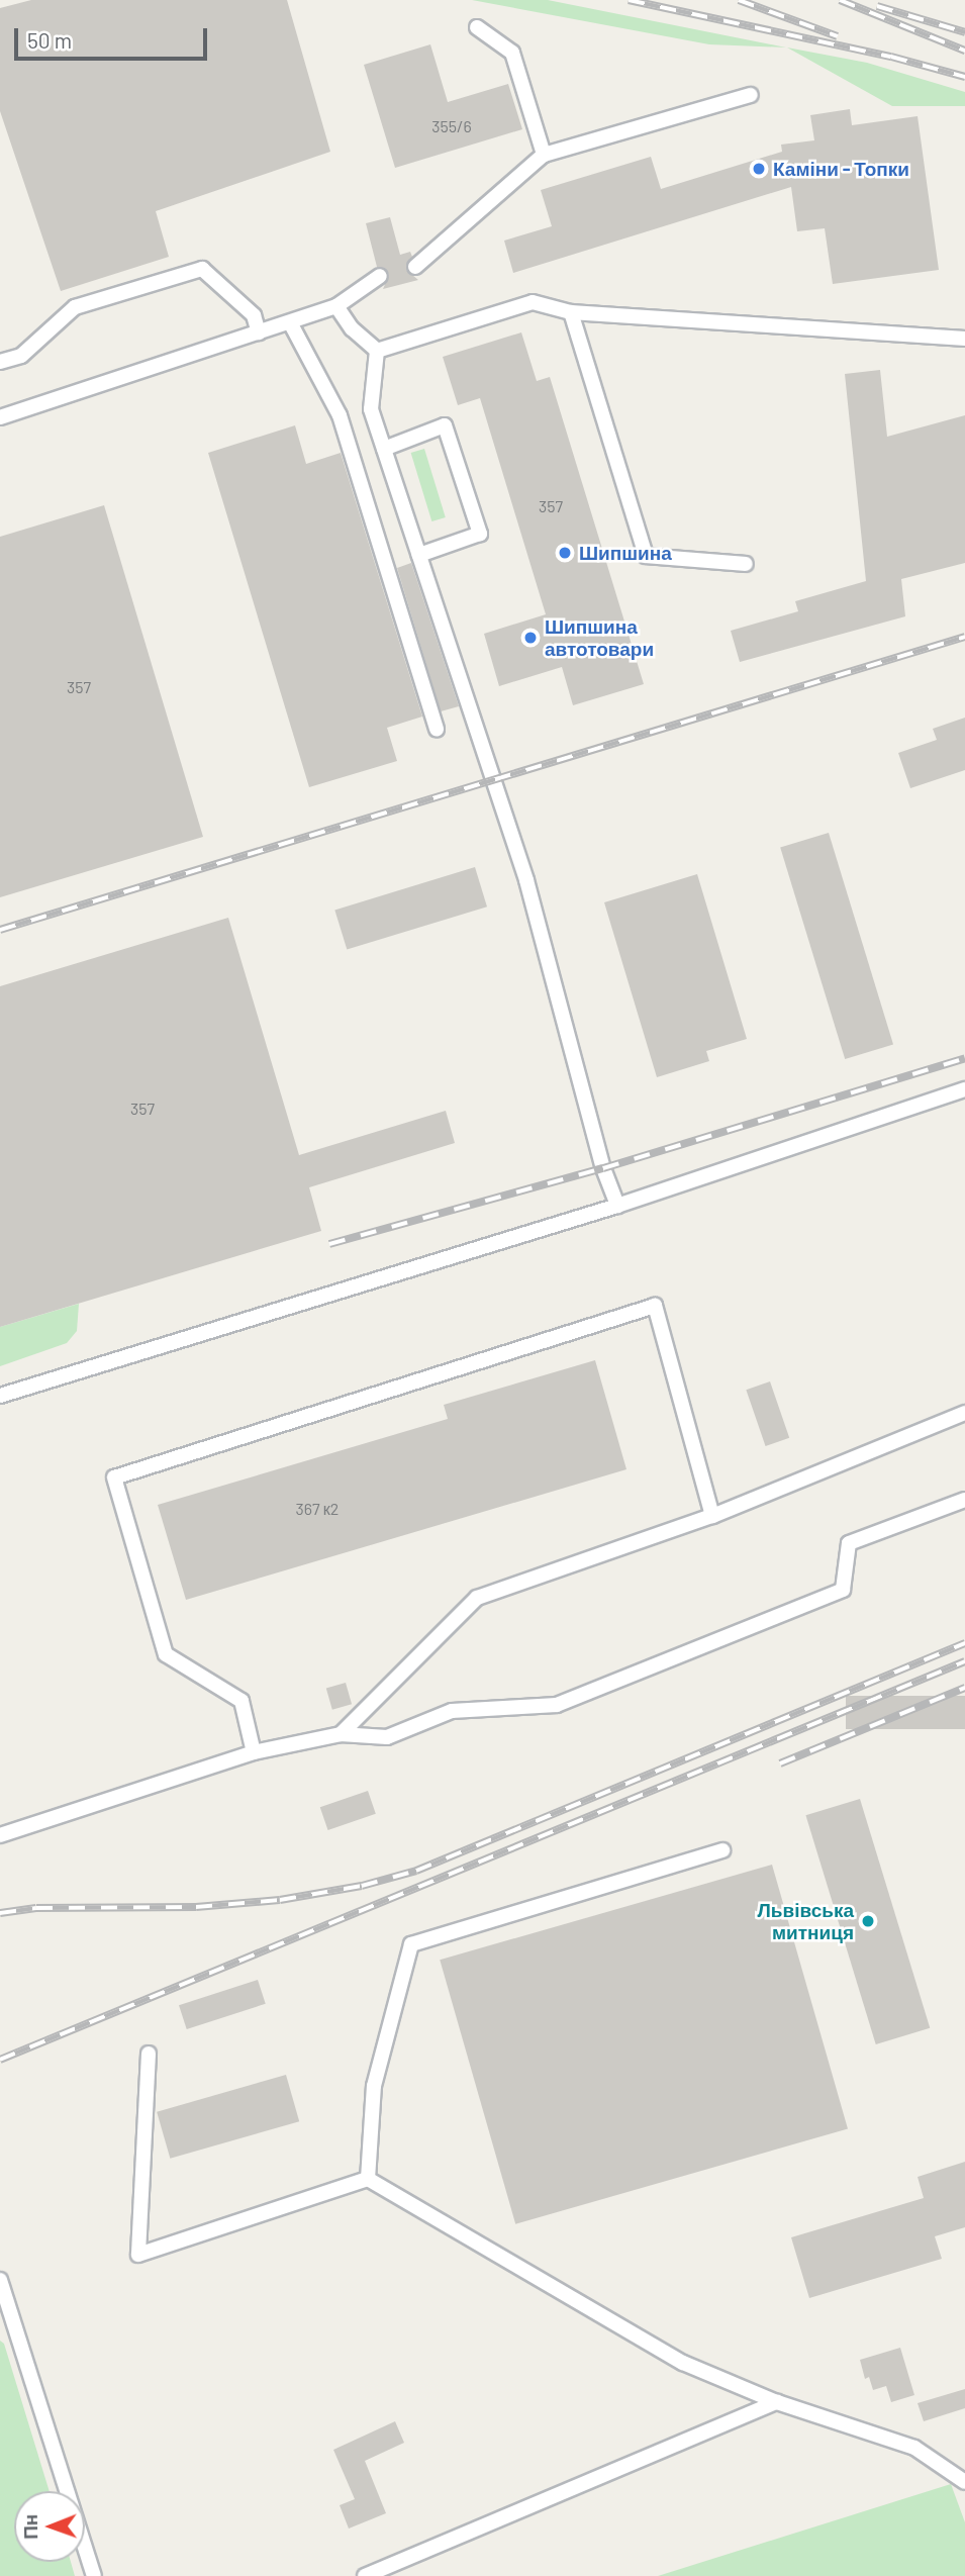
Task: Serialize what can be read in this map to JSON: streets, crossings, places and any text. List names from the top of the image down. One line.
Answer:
{"places":["Каміни - Топки","Шипшина","Шипшина автотовари","Львівська митниця"],"house_numbers":["355/6","357","357","357","367 к2"],"scale_bar":"50 m","north":"left"}
